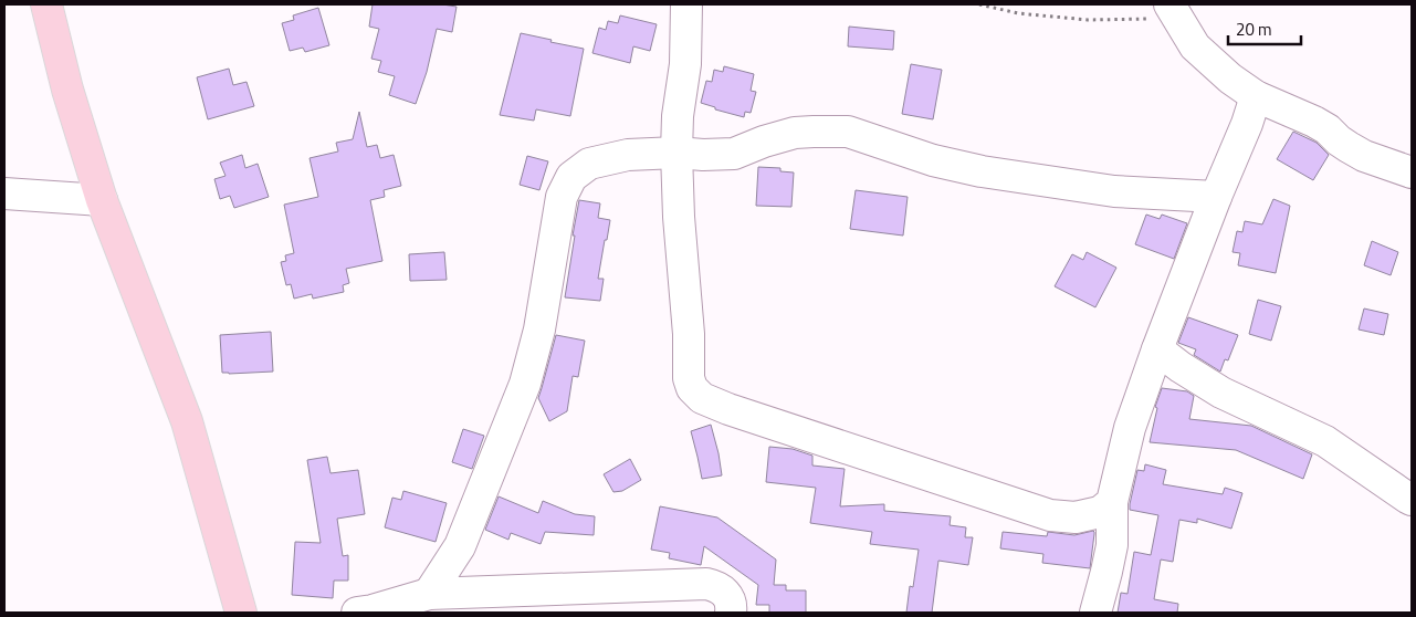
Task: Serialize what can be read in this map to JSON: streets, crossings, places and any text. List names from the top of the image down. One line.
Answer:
{"scale_bar":"20 m"}
